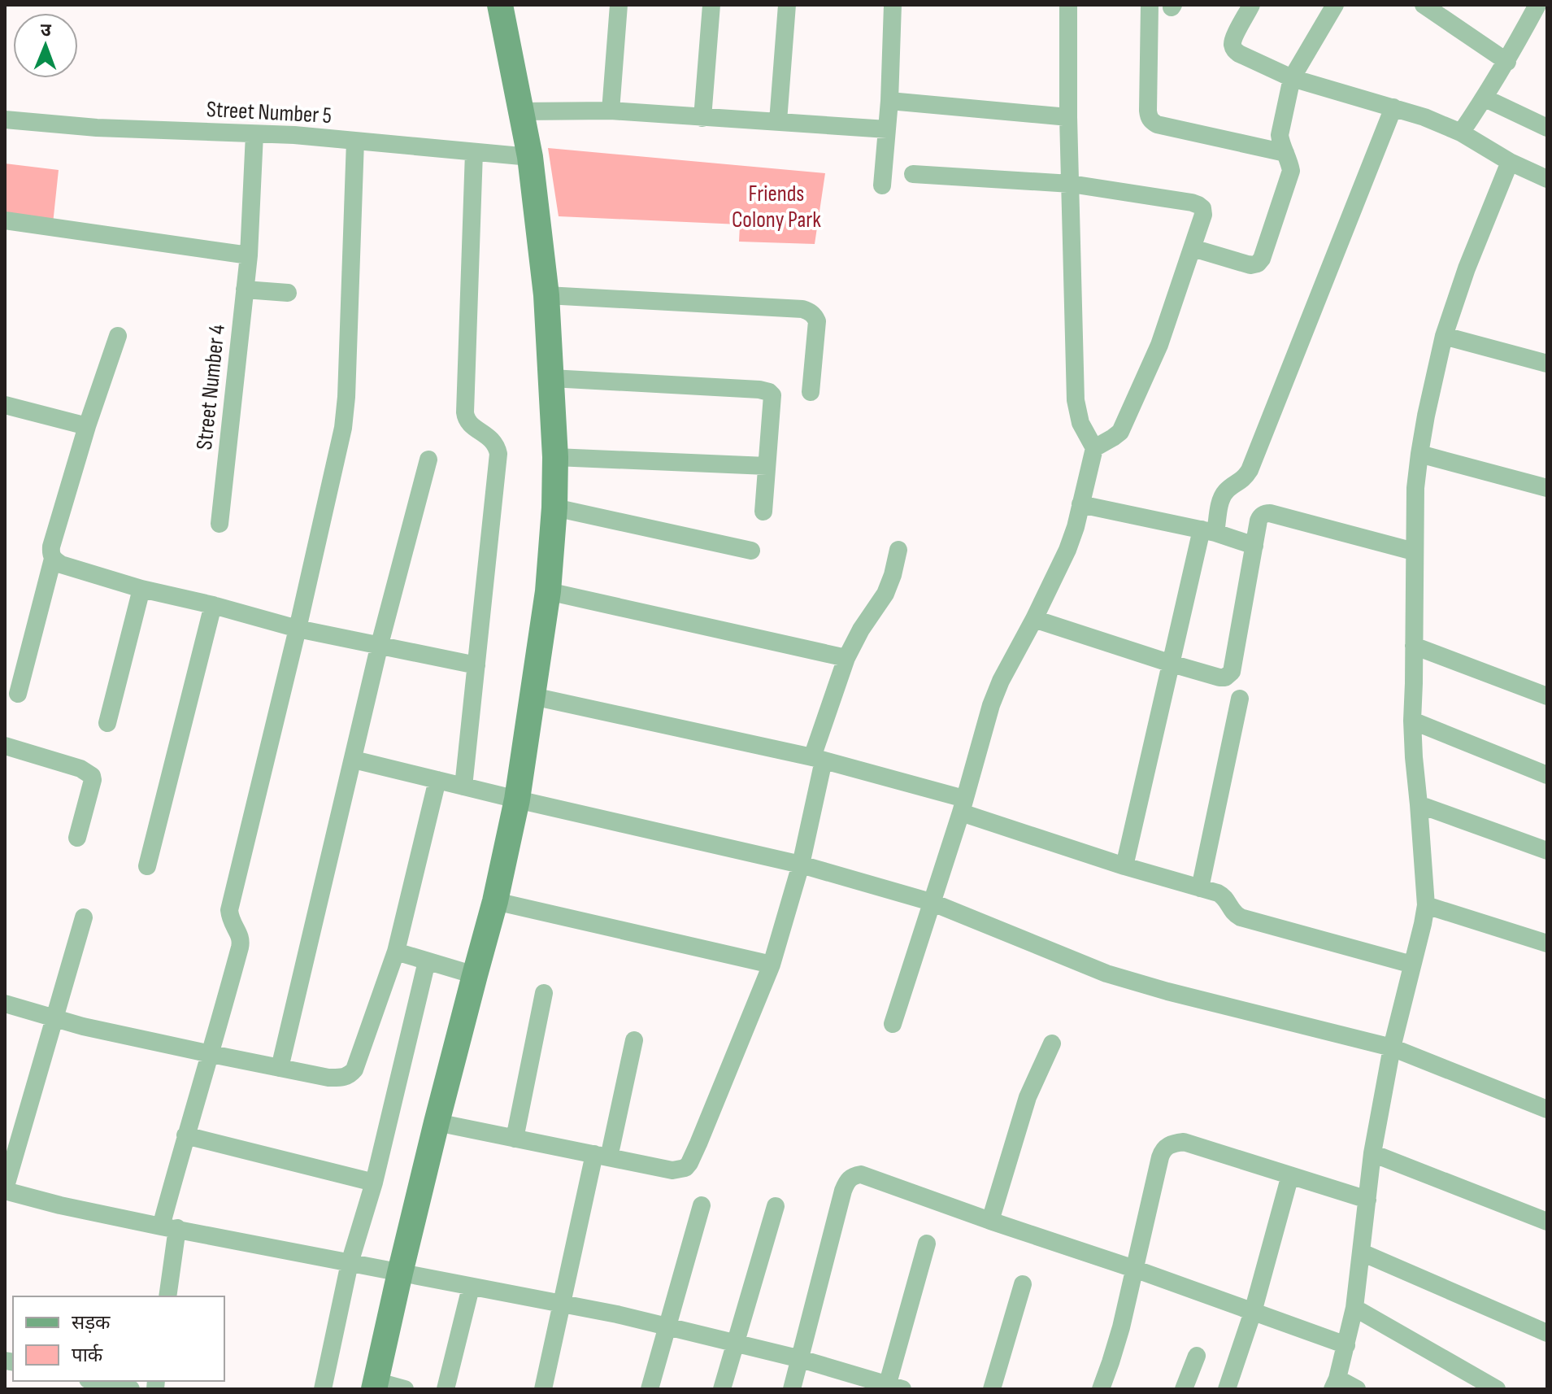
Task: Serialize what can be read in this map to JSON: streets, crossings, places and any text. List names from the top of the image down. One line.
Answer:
{"streets":{"street":["Street Number 5","Street Number 4"]},"crossings":[["Street Number 5","Street Number 4"]],"parks":["Friends Colony Park"],"legend":["सड़क","पार्क"],"north":"top"}
